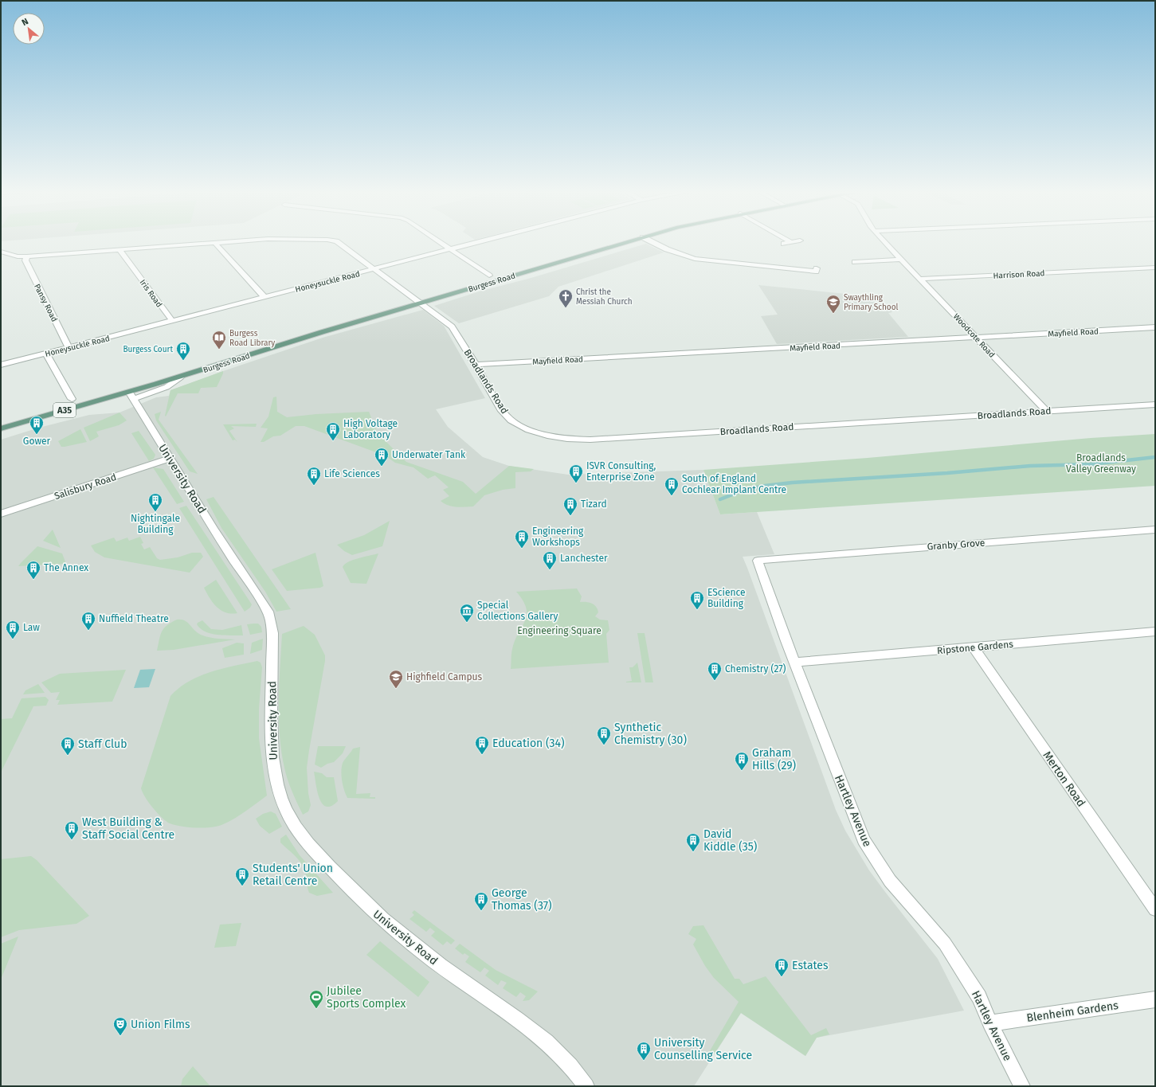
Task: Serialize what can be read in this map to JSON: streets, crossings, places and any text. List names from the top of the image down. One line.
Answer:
{"streets":{"main road":["Burgess Road","A35"],"street":["Harrison Road","Honeysuckle Road","Iris Road","Pansy Road","Mayfield Road","Woodcote Road","Broadlands Road","University Road","Salisbury Road","Granby Grove","Ripstone Gardens","Merton Road","Hartley Avenue","Blenheim Gardens"]},"crossings":[["Harrison Road","Woodcote Road"],["Honeysuckle Road","Iris Road"],["Honeysuckle Road","Pansy Road"],["Honeysuckle Road","Broadlands Road"],["Burgess Road","Broadlands Road"],["Burgess Road","University Road"],["Iris Road","Broadlands Road"],["Pansy Road","Broadlands Road"],["Mayfield Road","Woodcote Road"],["Mayfield Road","Broadlands Road"],["Woodcote Road","Broadlands Road"],["University Road","Salisbury Road"],["Granby Grove","Hartley Avenue"],["Ripstone Gardens","Merton Road"],["Ripstone Gardens","Hartley Avenue"],["Hartley Avenue","Blenheim Gardens"]],"parks":["Broadlands Valley Greenway","Engineering Square"],"places":{"church":["Christ the Messiah Church"],"school or university":["Swaythling Primary School","Highfield Campus"],"library":["Burgess Road Library"],"building":["Burgess Court","Gower","High Voltage Laboratory","Underwater Tank","ISVR Consulting, Enterprise Zone","Life Sciences","South of England Cochlear Implant Centre","Nightingale Building","Tizard","Engineering Workshops","Lanchester","The Annex","EScience Building","Nuffield Theatre","Law","Chemistry (27)","Synthetic Chemistry (30)","Education (34)","Staff Club","Graham Hills (29)","West Building & Staff Social Centre","David Kiddle (35)","Students' Union Retail Centre","George Thomas (37)","Estates","University Counselling Service"],"museum":["Special Collections Gallery"],"sports":["Jubilee Sports Complex"],"theatre":["Union Films"]},"north":"top left"}
